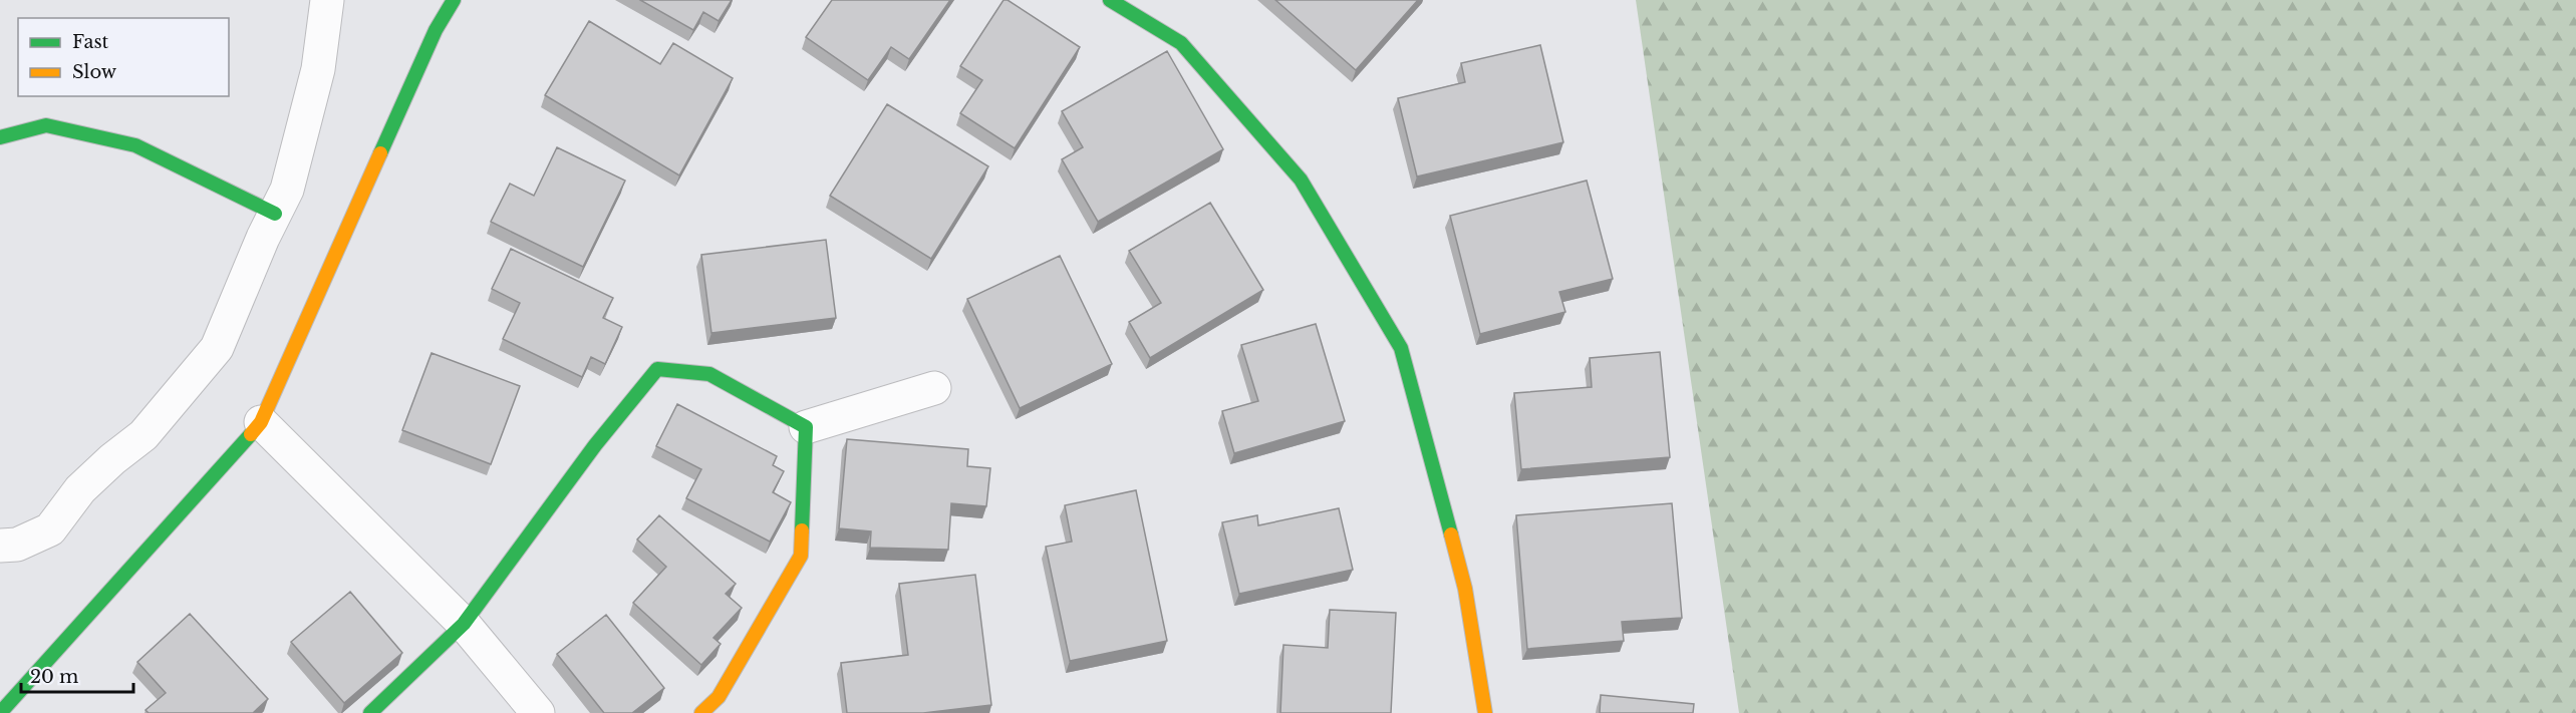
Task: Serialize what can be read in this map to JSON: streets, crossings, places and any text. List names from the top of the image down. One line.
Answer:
{"legend":["Fast","Slow"],"scale_bar":"20 m"}
